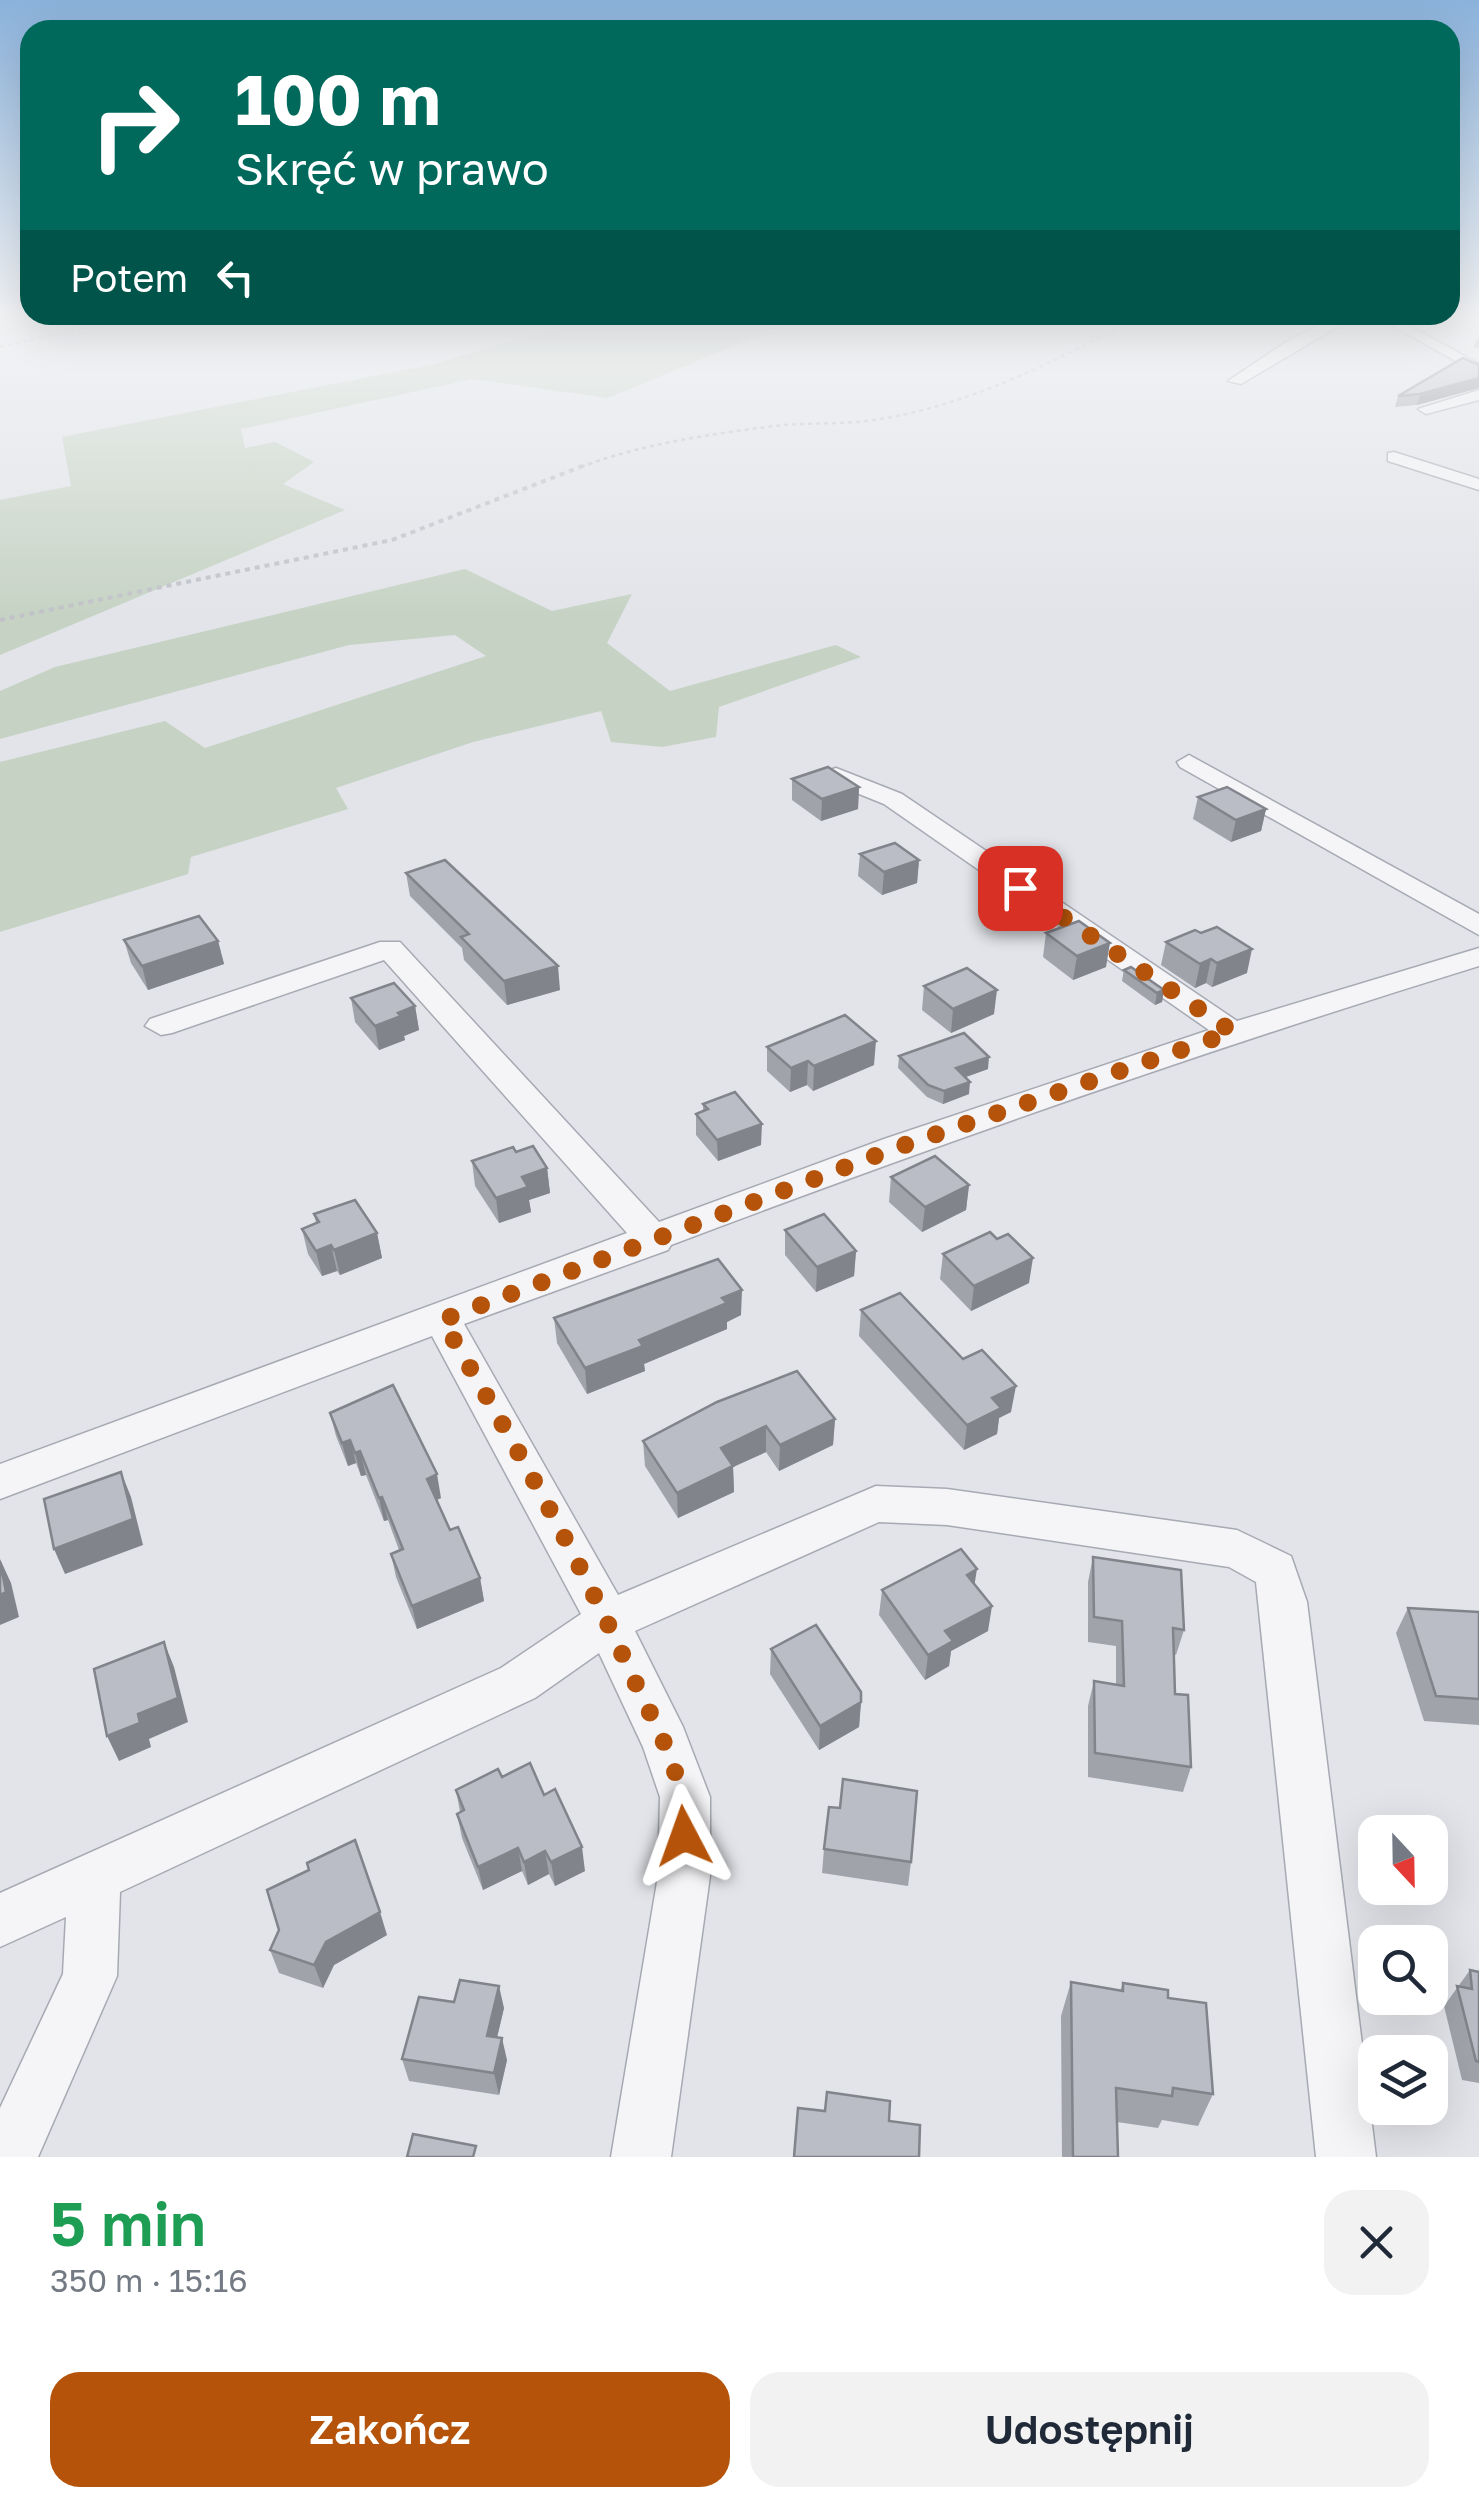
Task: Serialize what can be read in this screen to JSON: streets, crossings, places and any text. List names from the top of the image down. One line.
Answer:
{"north":"bottom","page":{"turn":["100 m","Skręć w prawo"],"then":"Potem","heading":["5 min","350 m · 15:16"],"buttons":["Zakończ","Udostępnij"]}}
